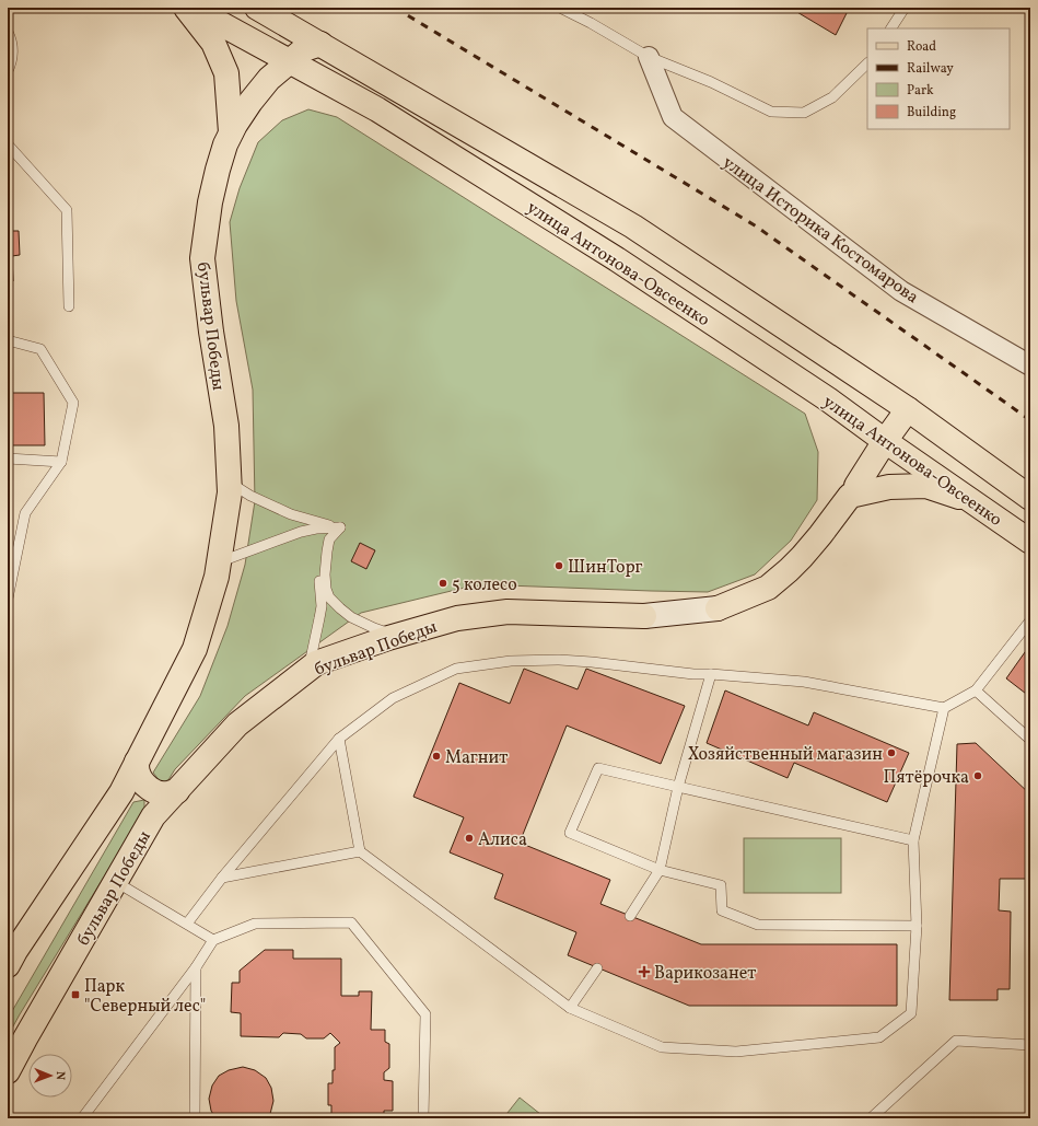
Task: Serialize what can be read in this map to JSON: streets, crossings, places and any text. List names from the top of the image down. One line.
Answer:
{"streets":{"main road":["улица Антонова-Овсеенко","бульвар Победы"],"street":["улица Историка Костомарова"]},"crossings":[["улица Антонова-Овсеенко","бульвар Победы"]],"places":{"other":["ШинТорг","5 колесо","Хозяйственный магазин","Магнит","Пятёрочка","Алиса"],"health":["Варикозанет"],"transit":["Парк \"Северный лес\""]},"legend":["Road","Railway","Park","Building"],"north":"right"}
